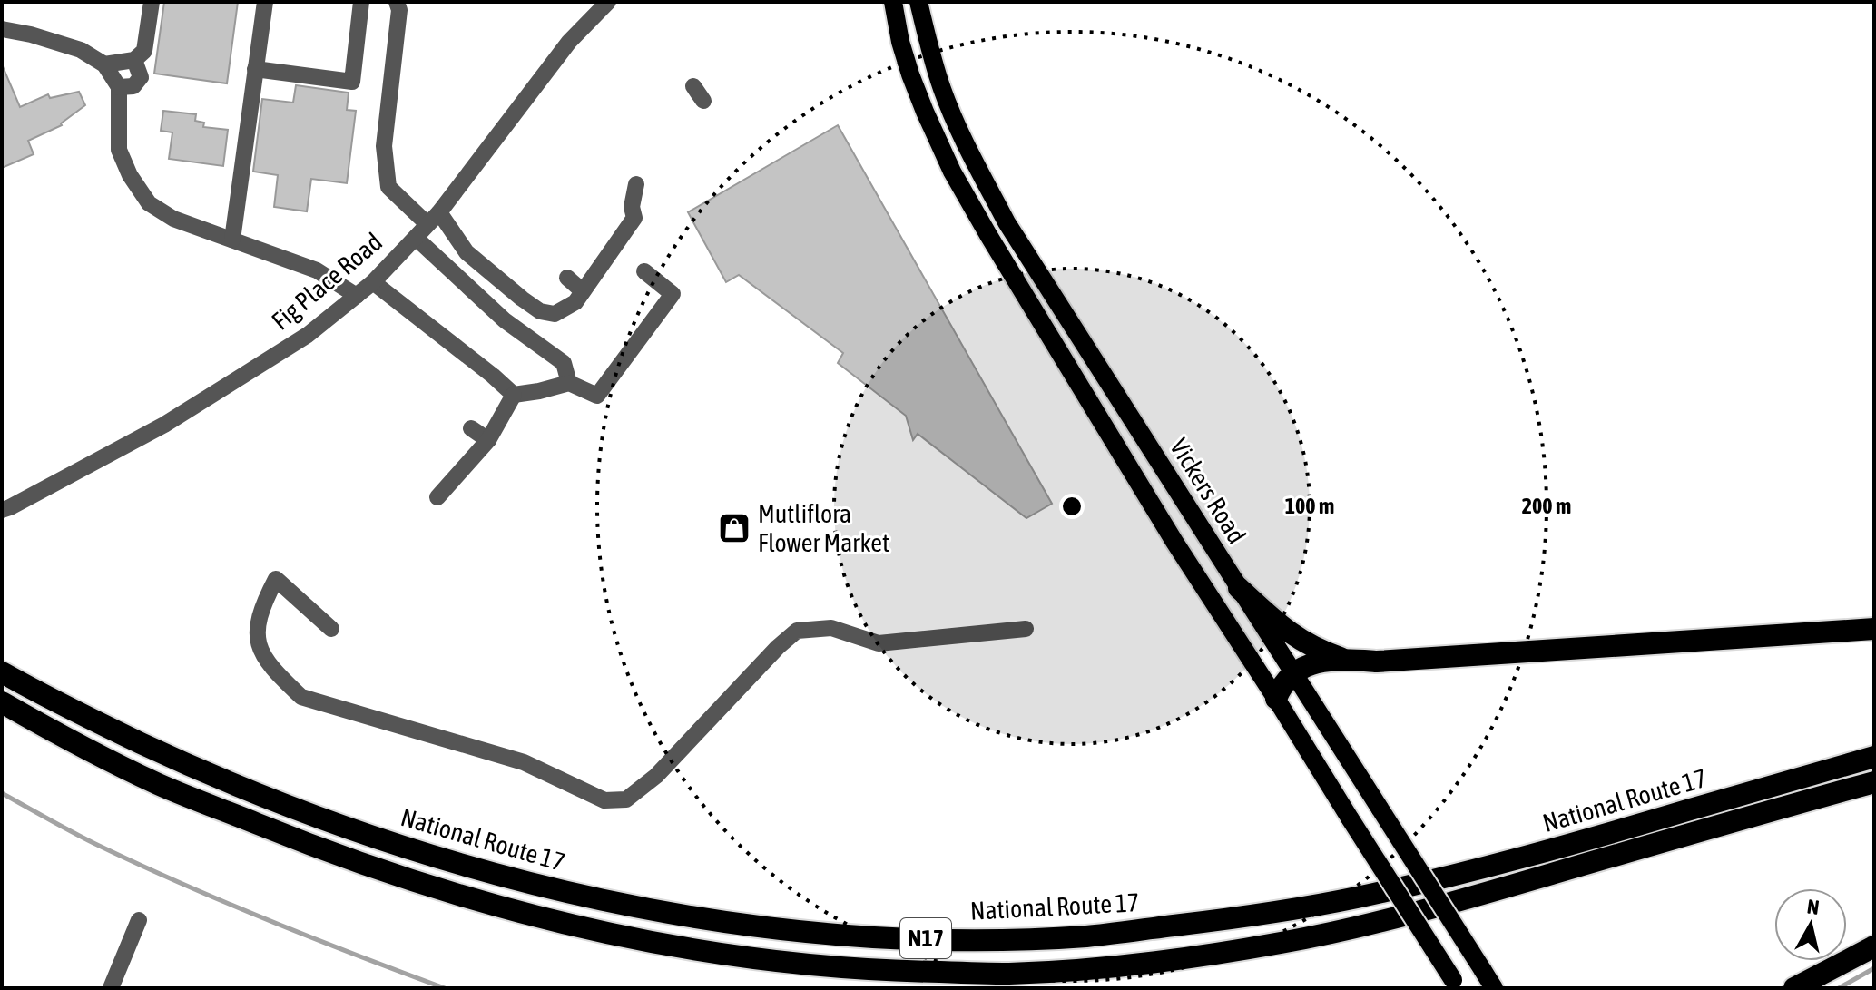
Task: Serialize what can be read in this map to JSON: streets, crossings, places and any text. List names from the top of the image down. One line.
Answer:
{"streets":{"highway":["National Route 17","N17"],"main road":["Vickers Road"],"street":["Fig Place Road"]},"places":{"shop":["Mutliflora Flower Market"]},"north":"top","rings":["100 m","200 m"]}
